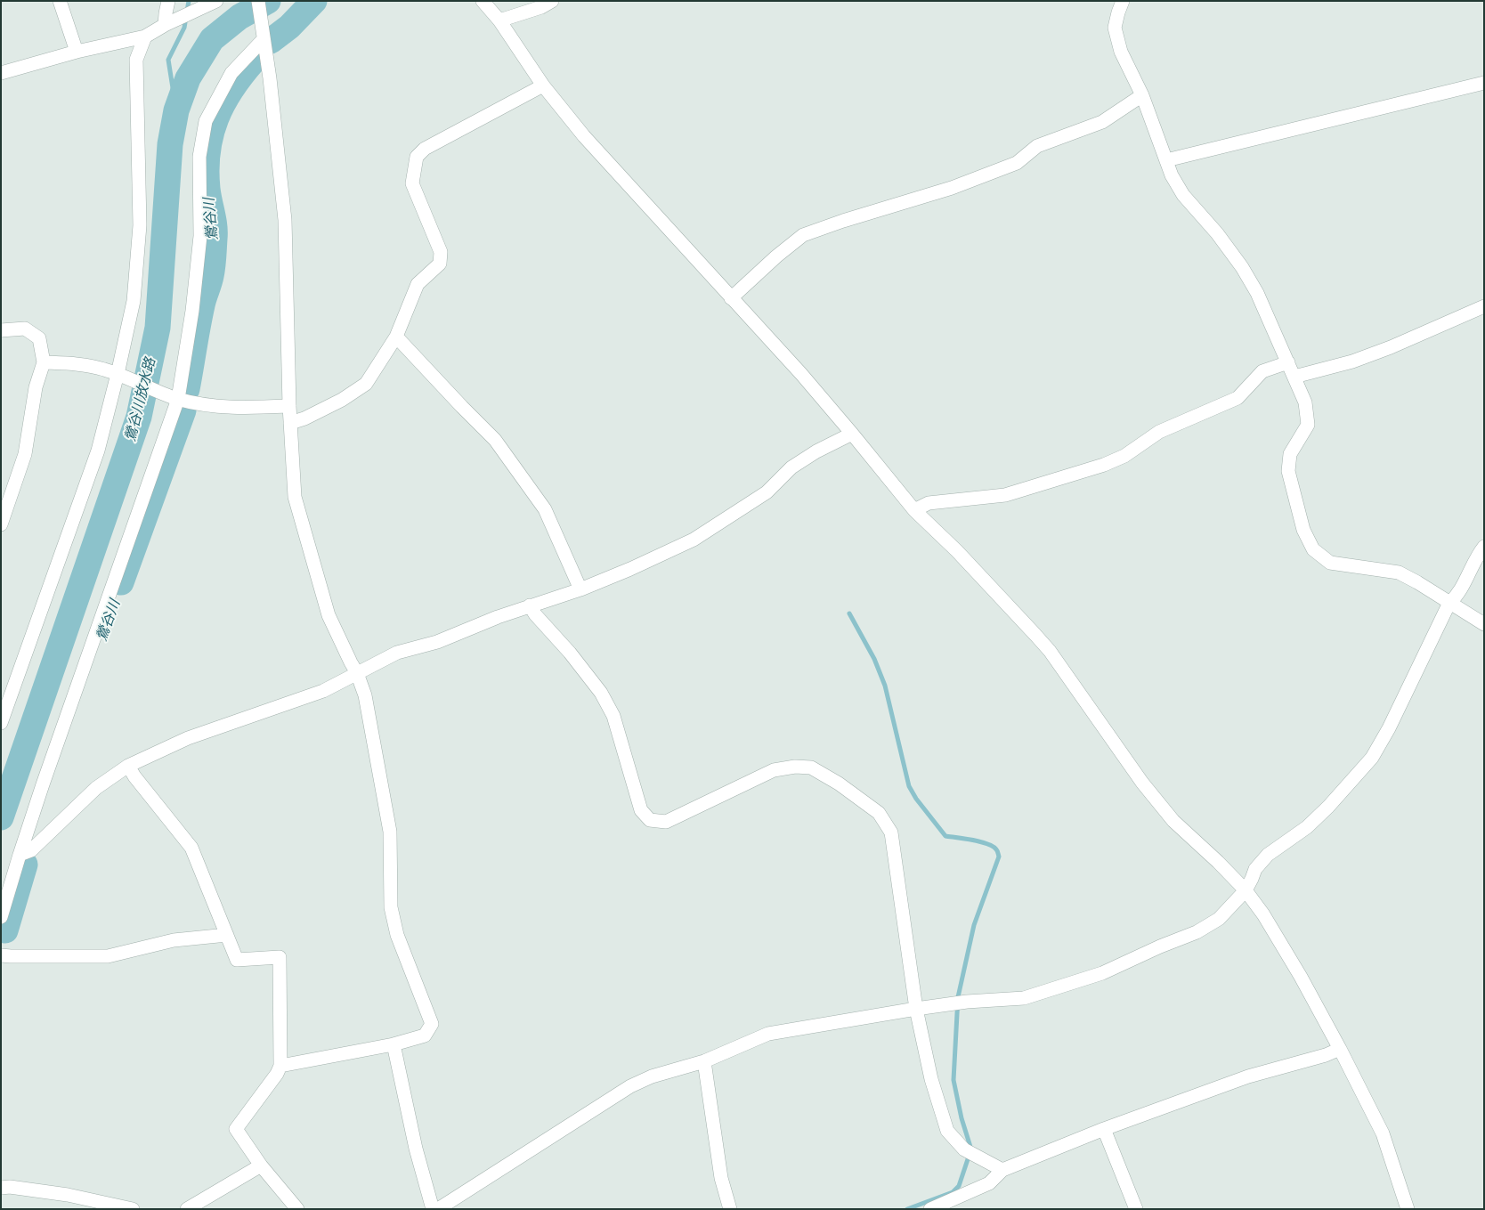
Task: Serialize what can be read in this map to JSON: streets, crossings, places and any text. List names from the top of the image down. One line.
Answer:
{"water":["鶯谷川","鶯谷川放水路"]}
